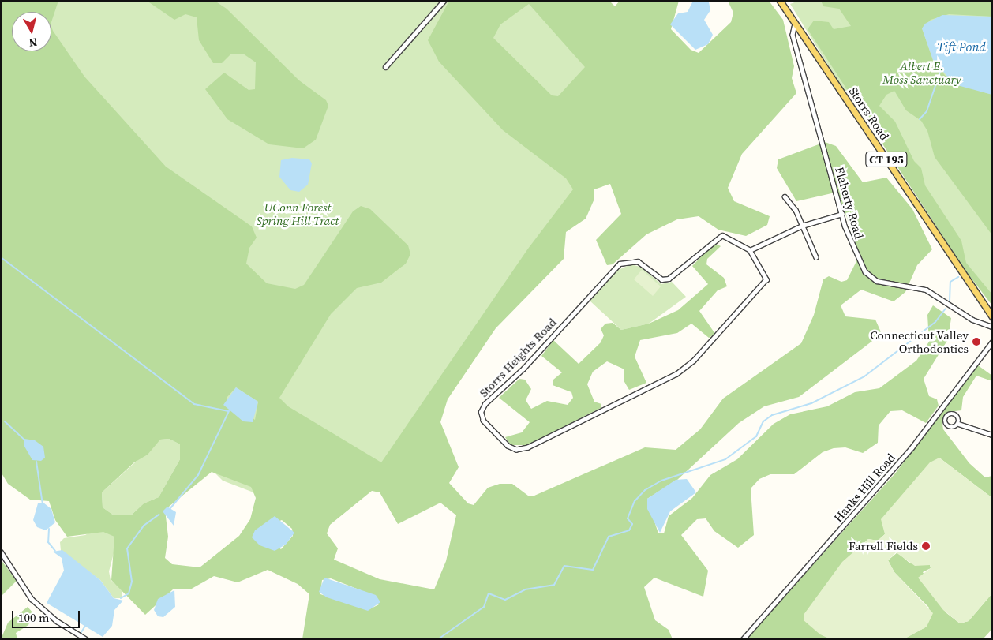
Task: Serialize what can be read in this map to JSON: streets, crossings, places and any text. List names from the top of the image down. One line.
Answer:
{"streets":{"main road":["Storrs Road","CT 195"],"street":["Flaherty Road","Storrs Heights Road","Hanks Hill Road"]},"crossings":[["Storrs Road","Flaherty Road"]],"water":["Tift Pond"],"parks":["Albert E. Moss Sanctuary","UConn Forest Spring Hill Tract"],"places":["Connecticut Valley Orthodontics","Farrell Fields"],"scale_bar":"100 m","north":"bottom"}
